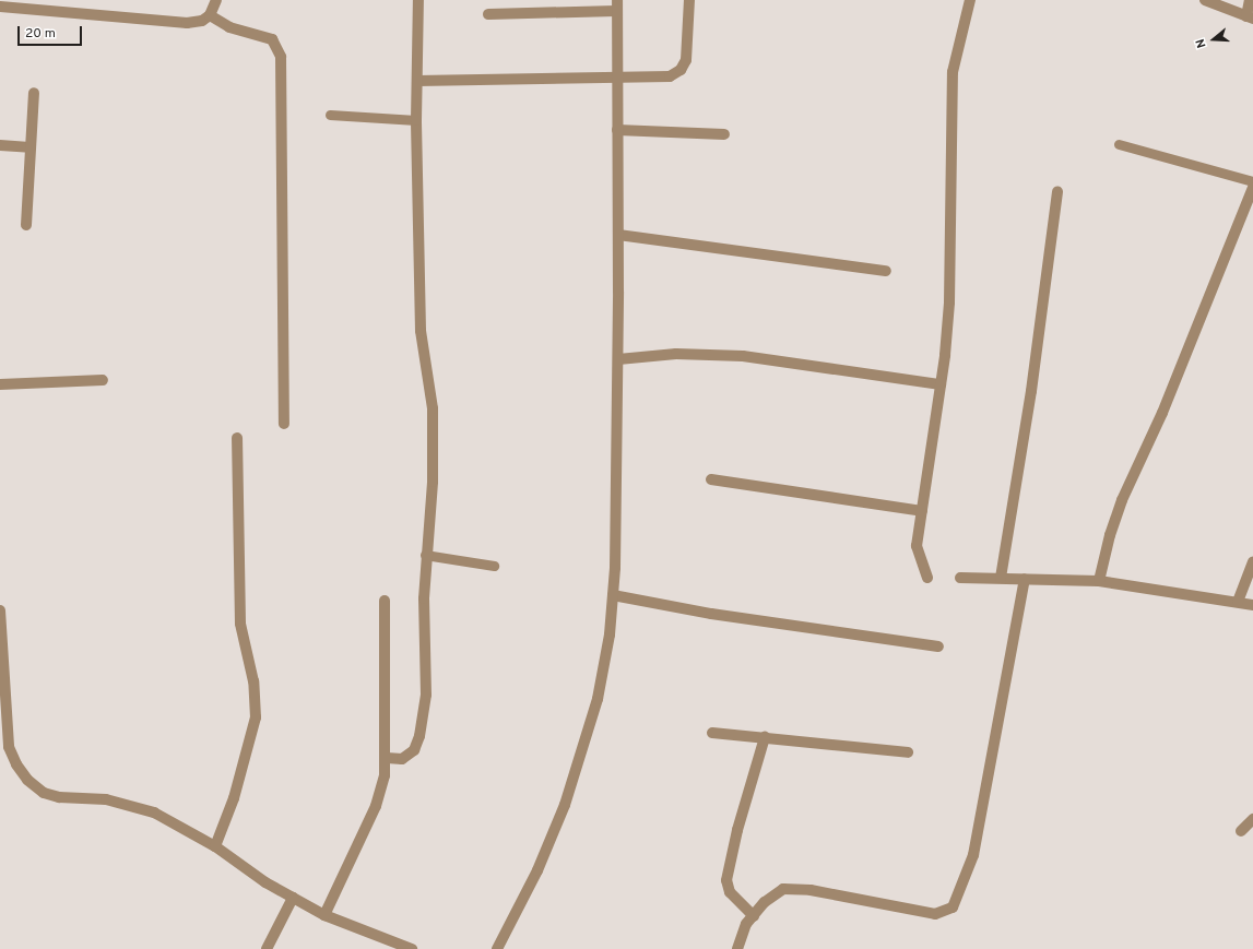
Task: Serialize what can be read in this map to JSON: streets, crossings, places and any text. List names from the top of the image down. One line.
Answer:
{"scale_bar":"20 m","north":"left"}
